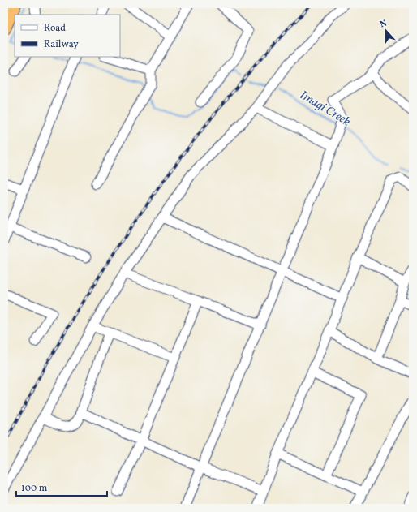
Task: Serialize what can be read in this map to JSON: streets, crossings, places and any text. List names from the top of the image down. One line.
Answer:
{"water":["Imagi Creek"],"legend":["Road","Railway"],"scale_bar":"100 m","north":"top"}
